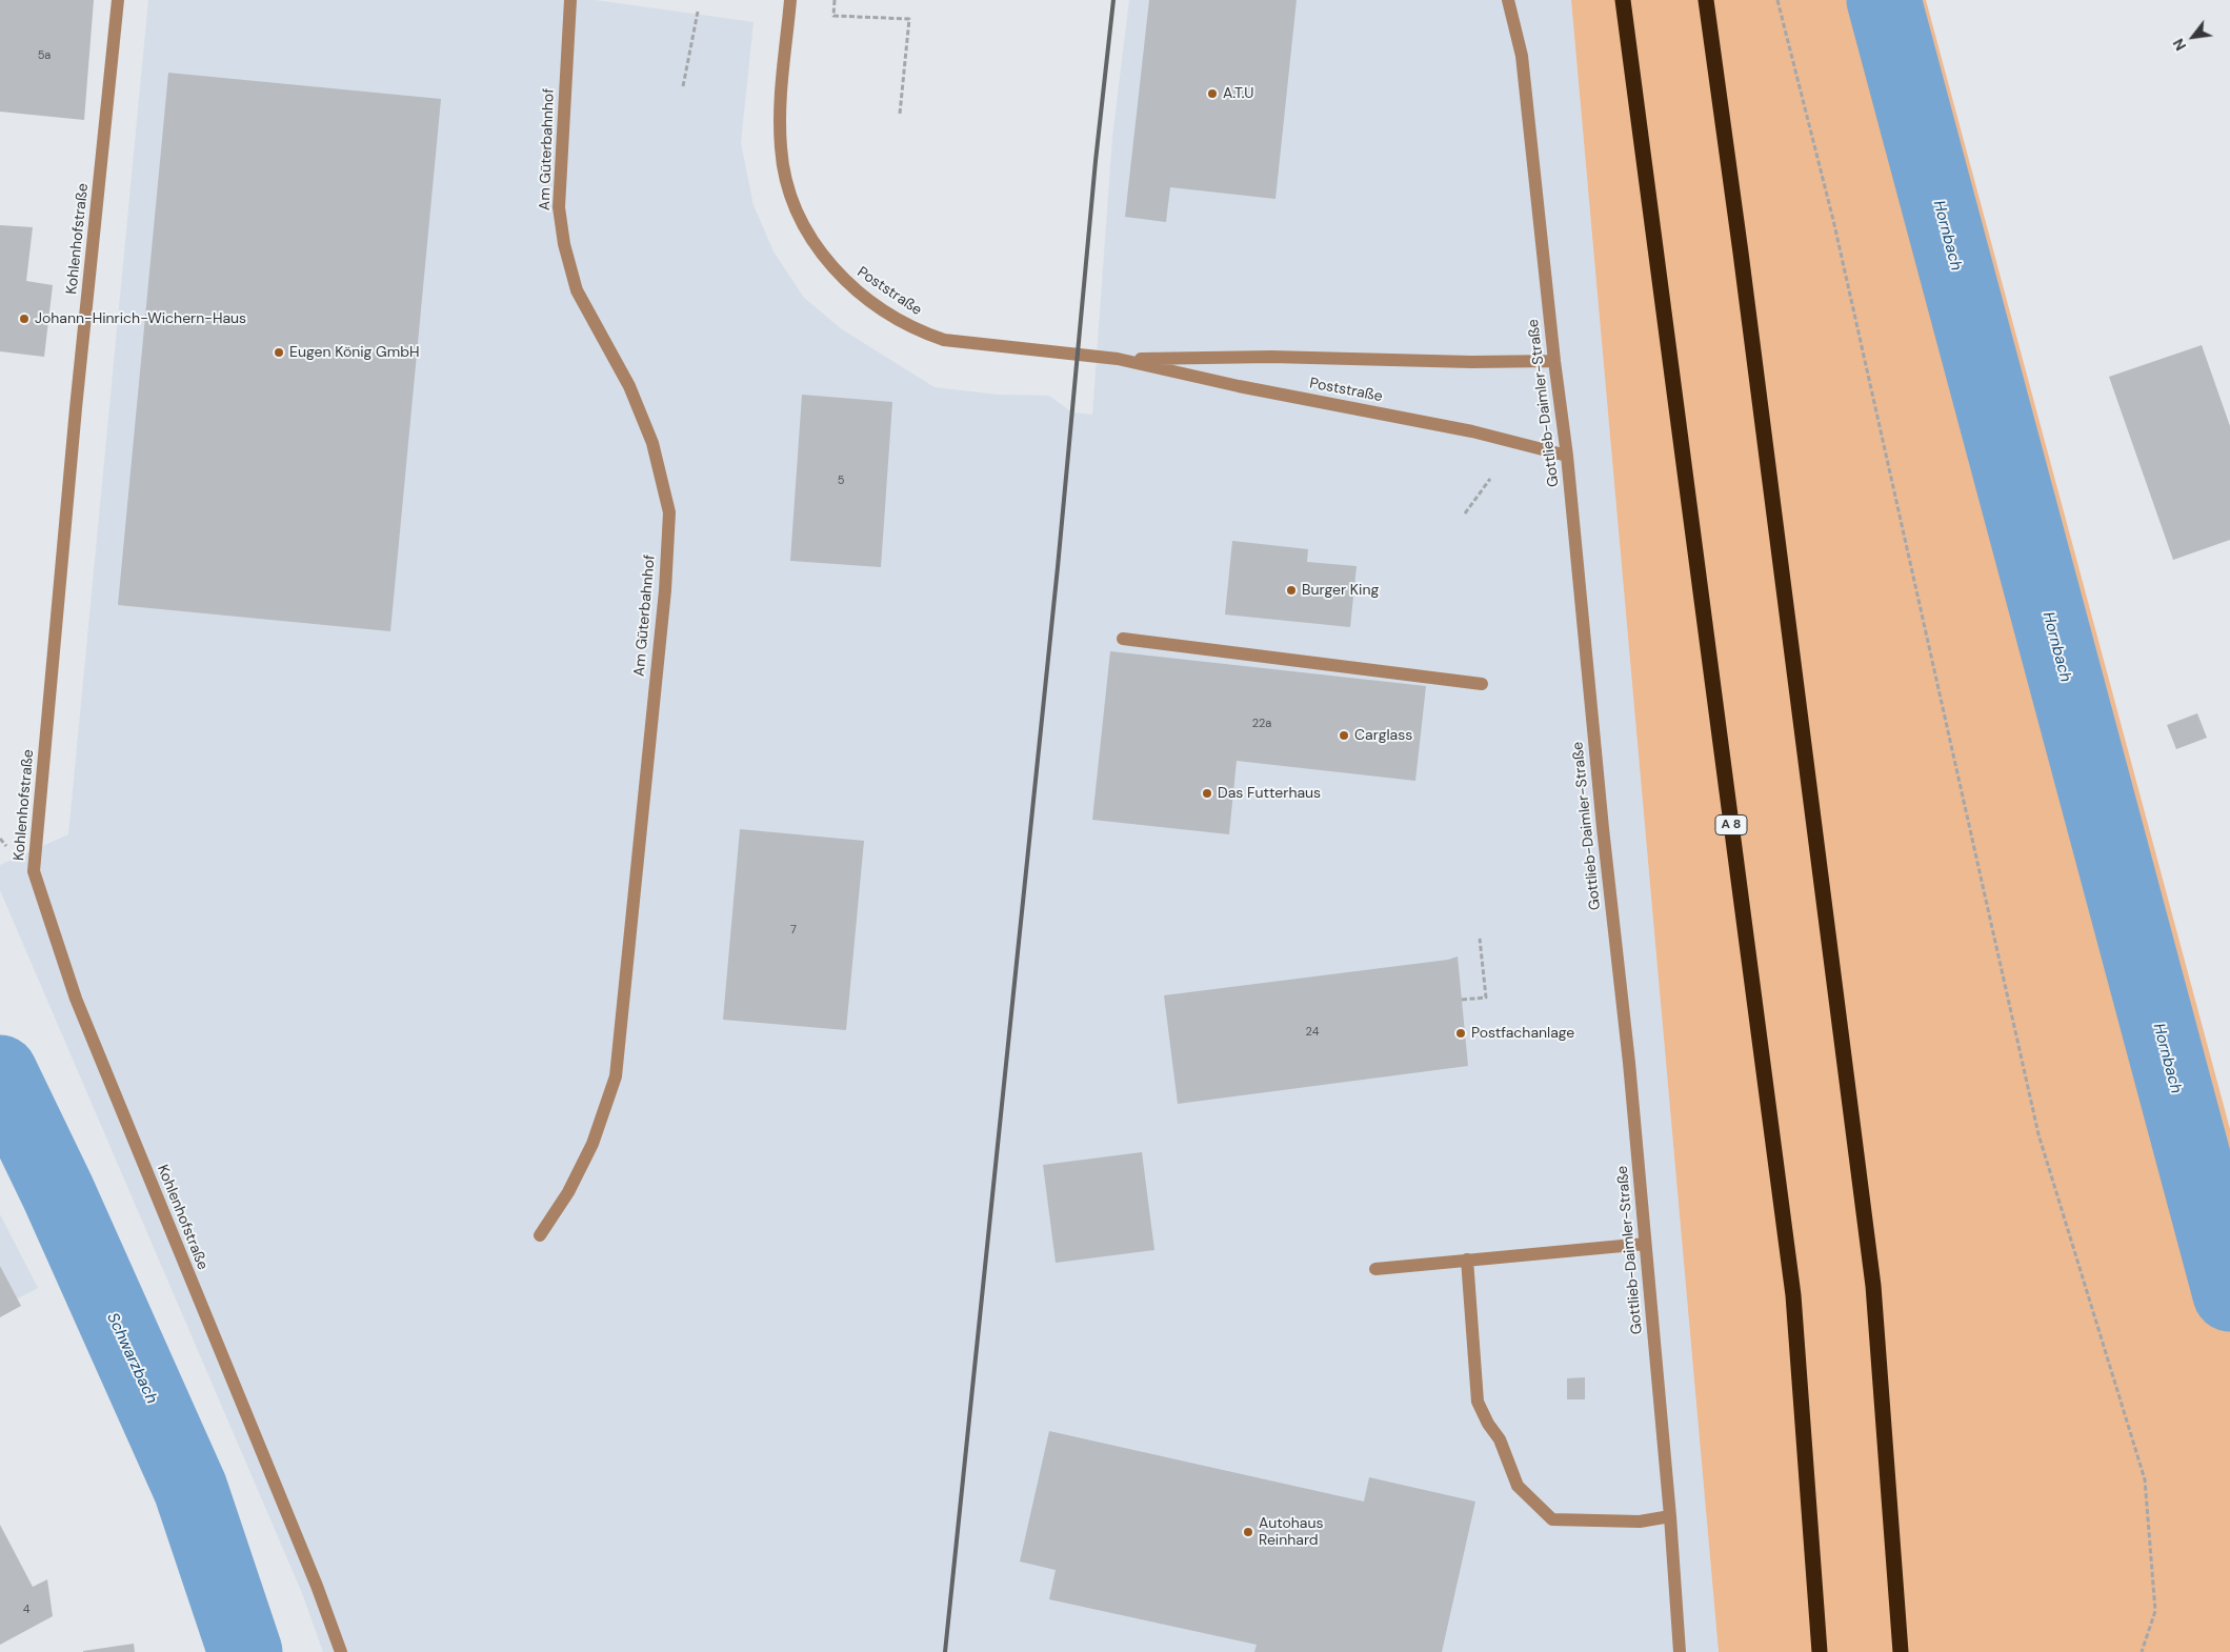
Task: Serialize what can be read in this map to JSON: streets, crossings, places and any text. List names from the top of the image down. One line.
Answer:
{"streets":{"highway":["A 8"],"street":["Am Güterbahnhof","Kohlenhofstraße","Poststraße","Gottlieb-Daimler-Straße"]},"crossings":[["Poststraße","Gottlieb-Daimler-Straße"]],"water":["Hornbach","Schwarzbach"],"places":["A.T.U","Johann-Hinrich-Wichern-Haus","Eugen König GmbH","Burger King","Carglass","Das Futterhaus","Postfachanlage","Autohaus Reinhard"],"house_numbers":["5a","5","22a","7","24","4"],"north":"bottom left"}
